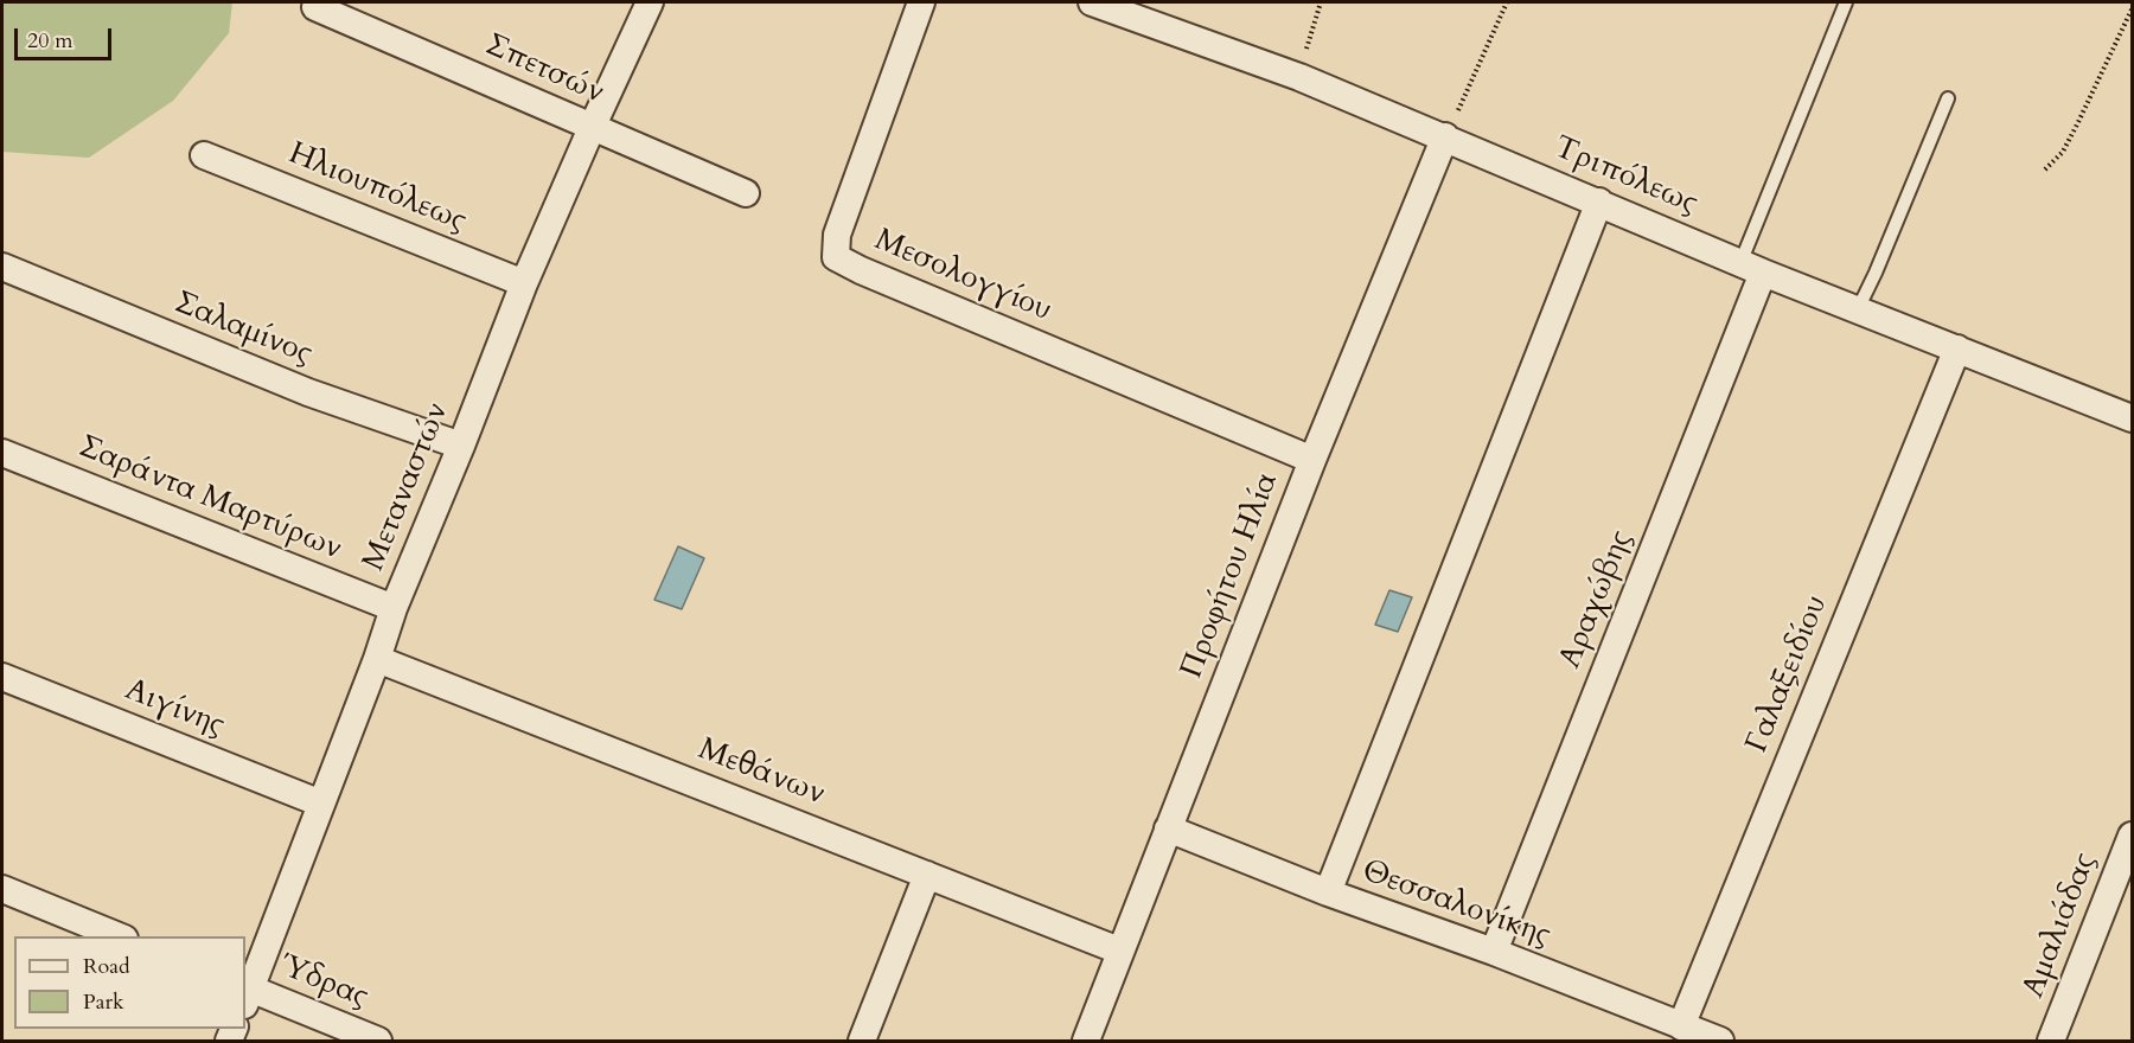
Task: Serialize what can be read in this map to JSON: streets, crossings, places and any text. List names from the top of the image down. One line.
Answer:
{"streets":{"street":["Σπετσών","Τριπόλεως","Ηλιουπόλεως","Μεσολογγίου","Σαλαμίνος","Μεταναστών","Σαράντα Μαρτύρων","Προφήτου Ηλία","Αραχώβης","Γαλαξειδίου","Αιγίνης","Μεθάνων","Θεσσαλονίκης","Αμαλιάδας","Ύδρας"]},"crossings":[["Σπετσών","Μεταναστών"],["Τριπόλεως","Προφήτου Ηλία"],["Τριπόλεως","Αραχώβης"],["Τριπόλεως","Γαλαξειδίου"],["Ηλιουπόλεως","Μεταναστών"],["Μεσολογγίου","Προφήτου Ηλία"],["Σαλαμίνος","Μεταναστών"],["Μεταναστών","Σαράντα Μαρτύρων"],["Μεταναστών","Αιγίνης"],["Μεταναστών","Μεθάνων"],["Μεταναστών","Ύδρας"],["Προφήτου Ηλία","Μεθάνων"],["Προφήτου Ηλία","Θεσσαλονίκης"],["Αραχώβης","Θεσσαλονίκης"],["Γαλαξειδίου","Θεσσαλονίκης"]],"legend":["Road","Park"],"scale_bar":"20 m"}
